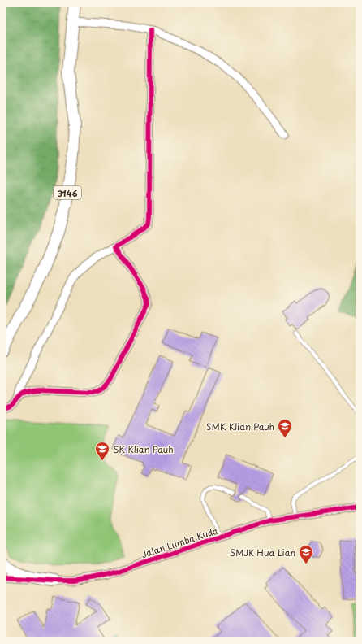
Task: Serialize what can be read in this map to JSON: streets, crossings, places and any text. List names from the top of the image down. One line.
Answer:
{"streets":{"main road":["3146"],"street":["Jalan Lumba Kuda"]},"places":{"school or university":["SMK Klian Pauh","SK Klian Pauh","SMJK Hua Lian"]}}
